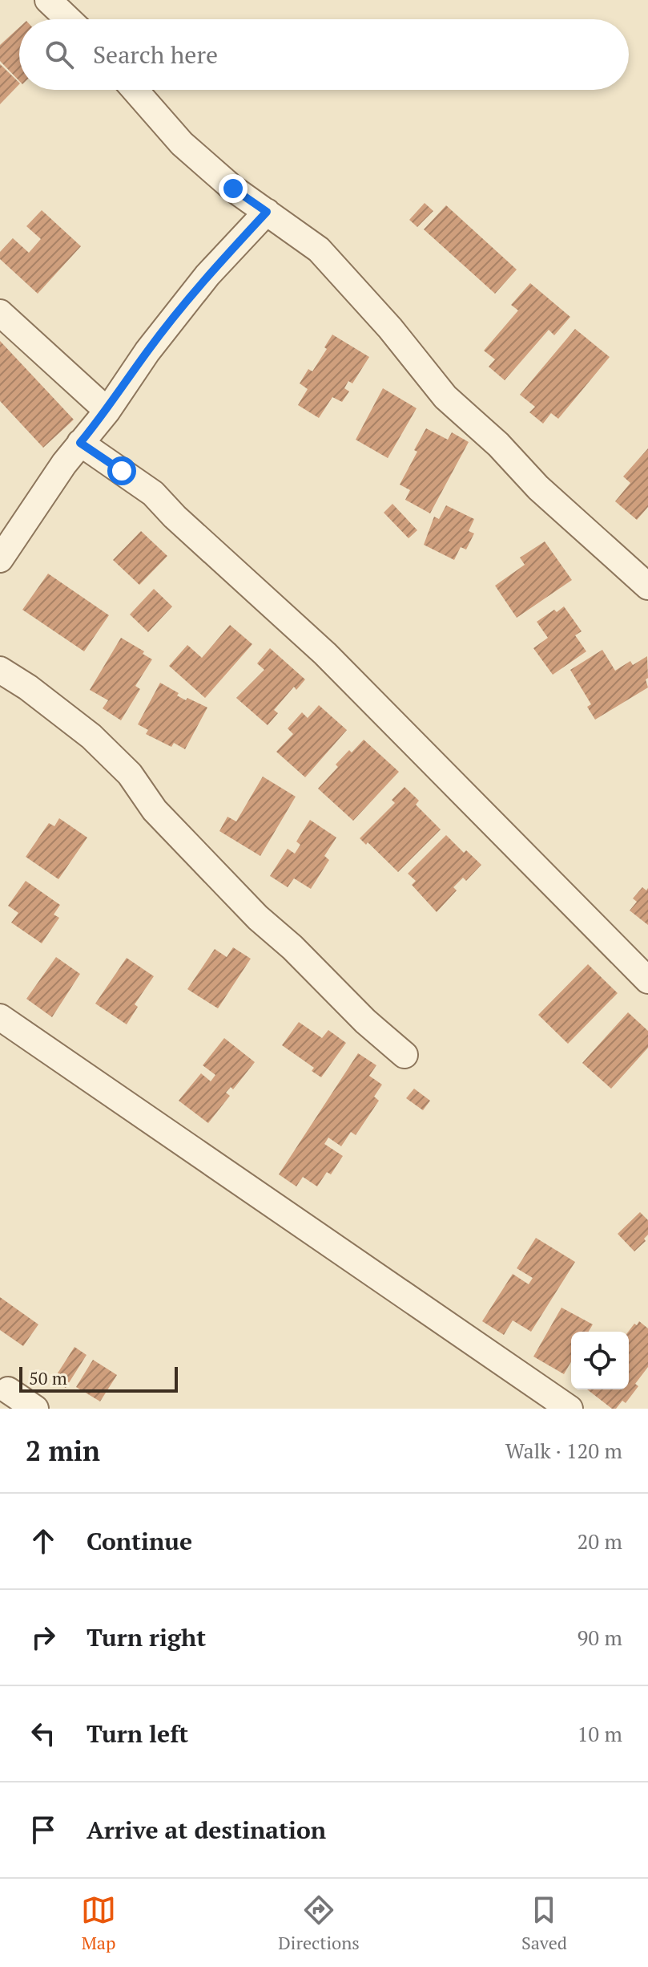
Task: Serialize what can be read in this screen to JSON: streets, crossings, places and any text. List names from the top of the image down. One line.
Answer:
{"scale_bar":"50 m","page":{"search":"Search here","scale":"50 m","heading":["2 min","Walk · 120 m"],"list":[["Continue","20 m"],["Turn right","90 m"],["Turn left","10 m"],"Arrive at destination"],"nav":["Map","Directions","Saved"]}}
